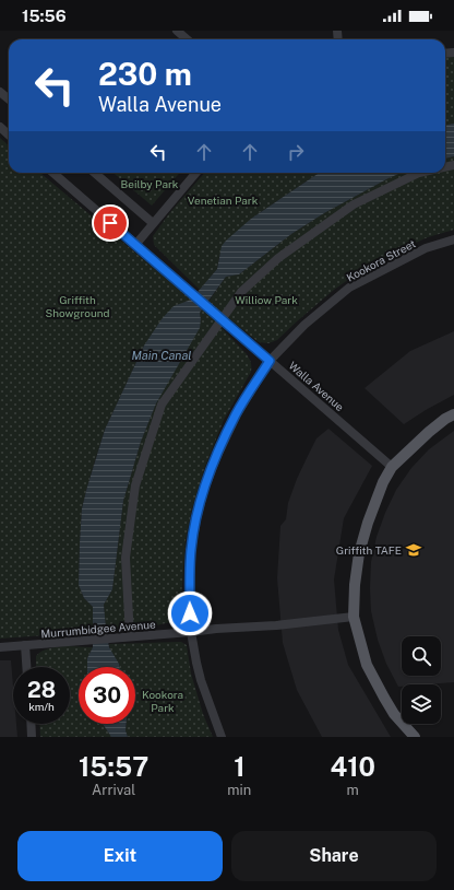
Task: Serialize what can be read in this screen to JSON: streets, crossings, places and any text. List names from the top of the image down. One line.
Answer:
{"streets":{"street":["Kookora Street","Walla Avenue","Murrumbidgee Avenue"]},"crossings":[["Kookora Street","Walla Avenue"],["Kookora Street","Murrumbidgee Avenue"]],"water":["Main Canal"],"parks":["Beilby Park","Venetian Park","Griffith Showground","Williow Park","Kookora Park"],"places":{"school or university":["Griffith TAFE"]},"page":{"status":"15:56","turn":["230 m","Walla Avenue"],"speed":"28 km/h","limit":"30","eta":["15:57","Arrival","1","min","410","m"],"buttons":["Exit","Share"]}}
